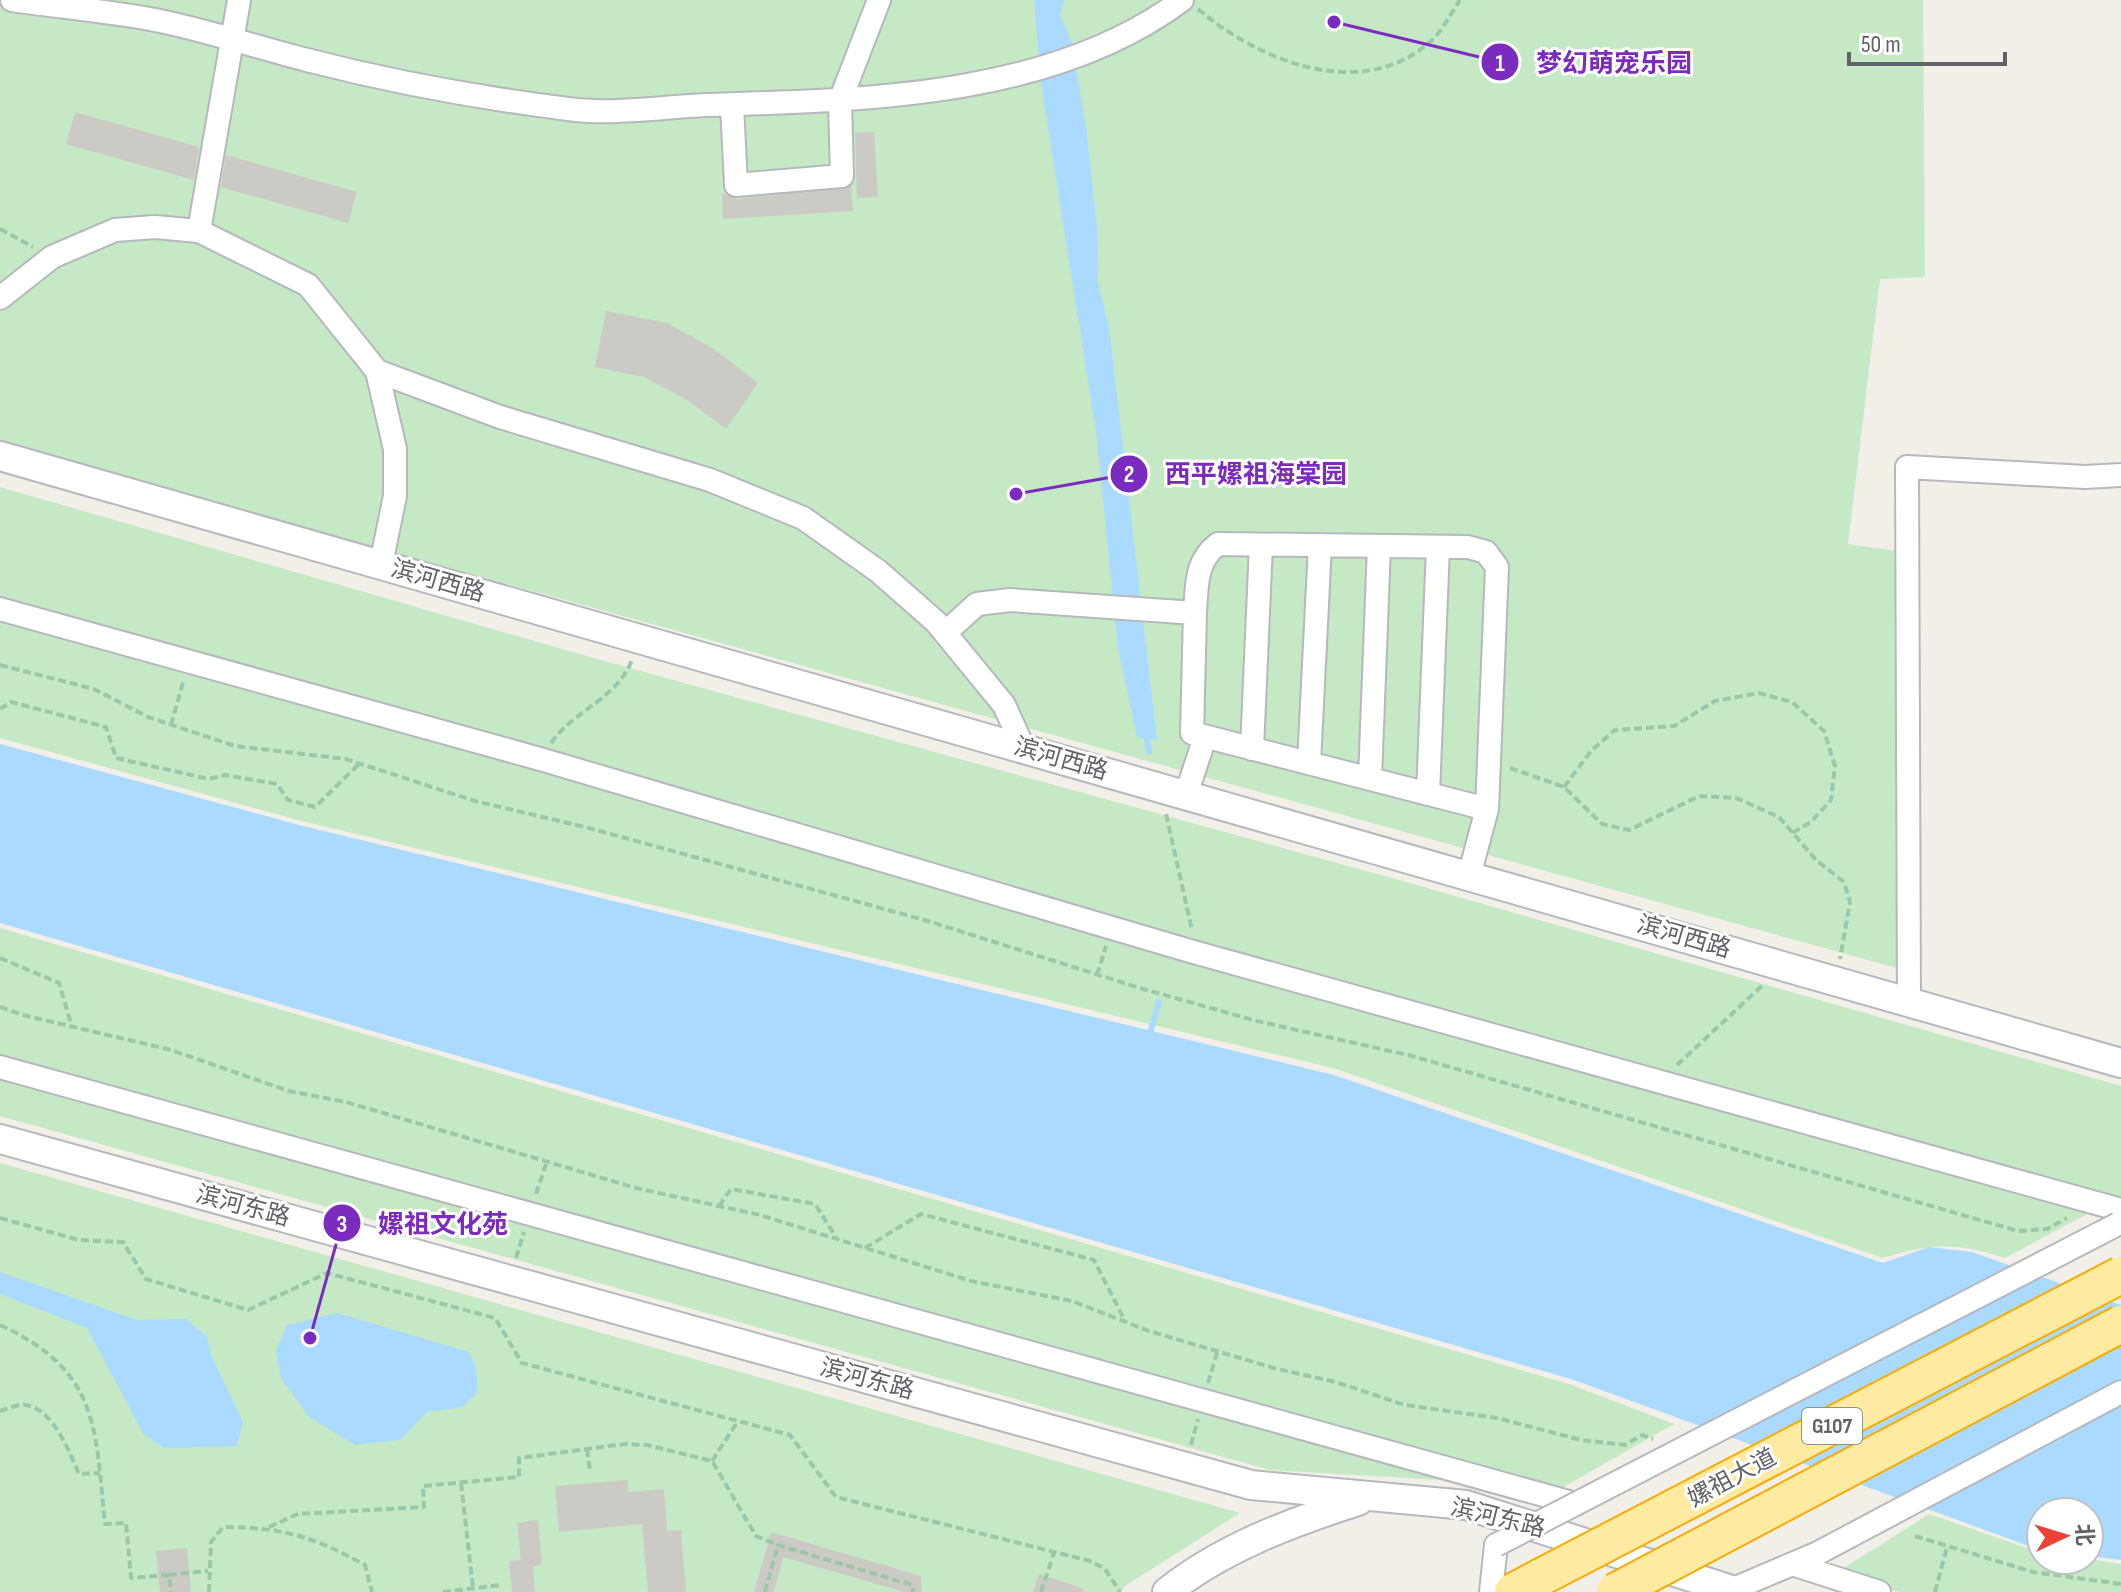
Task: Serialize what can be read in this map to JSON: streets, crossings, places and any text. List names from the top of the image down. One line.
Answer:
{"streets":{"highway":["G107","嫘祖大道"],"street":["滨河西路","滨河东路"]},"places":["梦幻萌宠乐园","西平嫘祖海棠园","嫘祖文化苑"],"scale_bar":"50 m","north":"right"}
